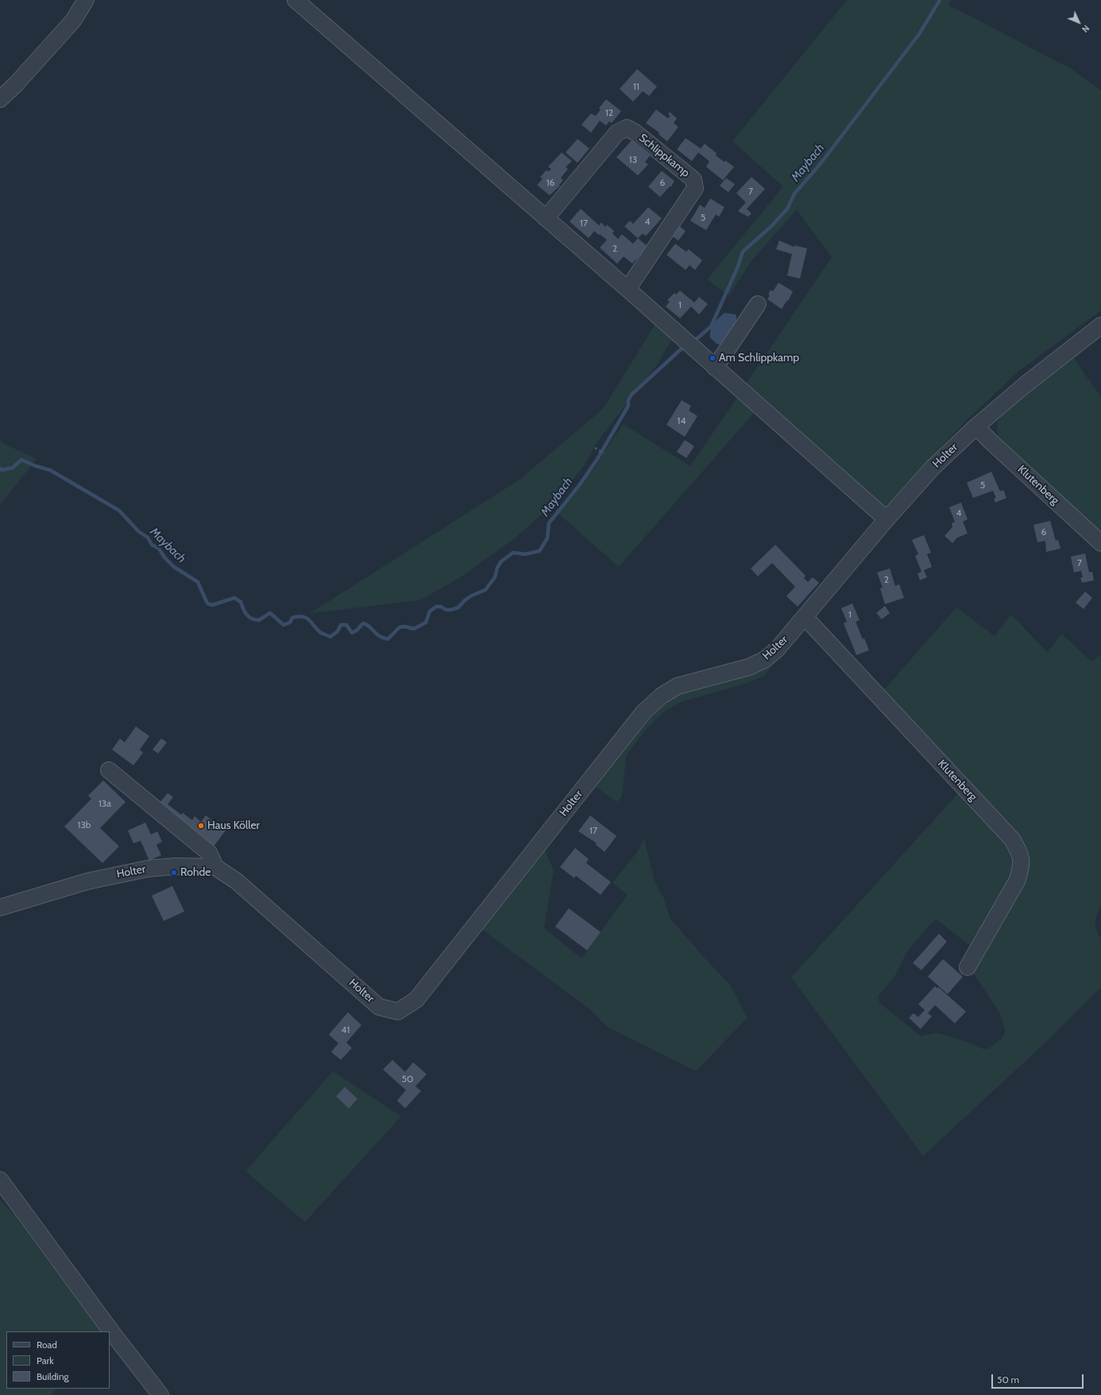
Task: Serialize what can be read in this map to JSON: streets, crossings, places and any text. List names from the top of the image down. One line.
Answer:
{"streets":{"street":["Schlippkamp","Holter","Klutenberg"]},"crossings":[["Holter","Klutenberg"]],"water":["Maybach"],"places":["Am Schlippkamp","Haus Köller","Rohde"],"house_numbers":["11","12","13","16","6","7","5","4","17","2","1","14","5","4","6","7","2","1","13a","13b","17","41","50"],"legend":["Road","Park","Building"],"scale_bar":"50 m","north":"bottom right"}
